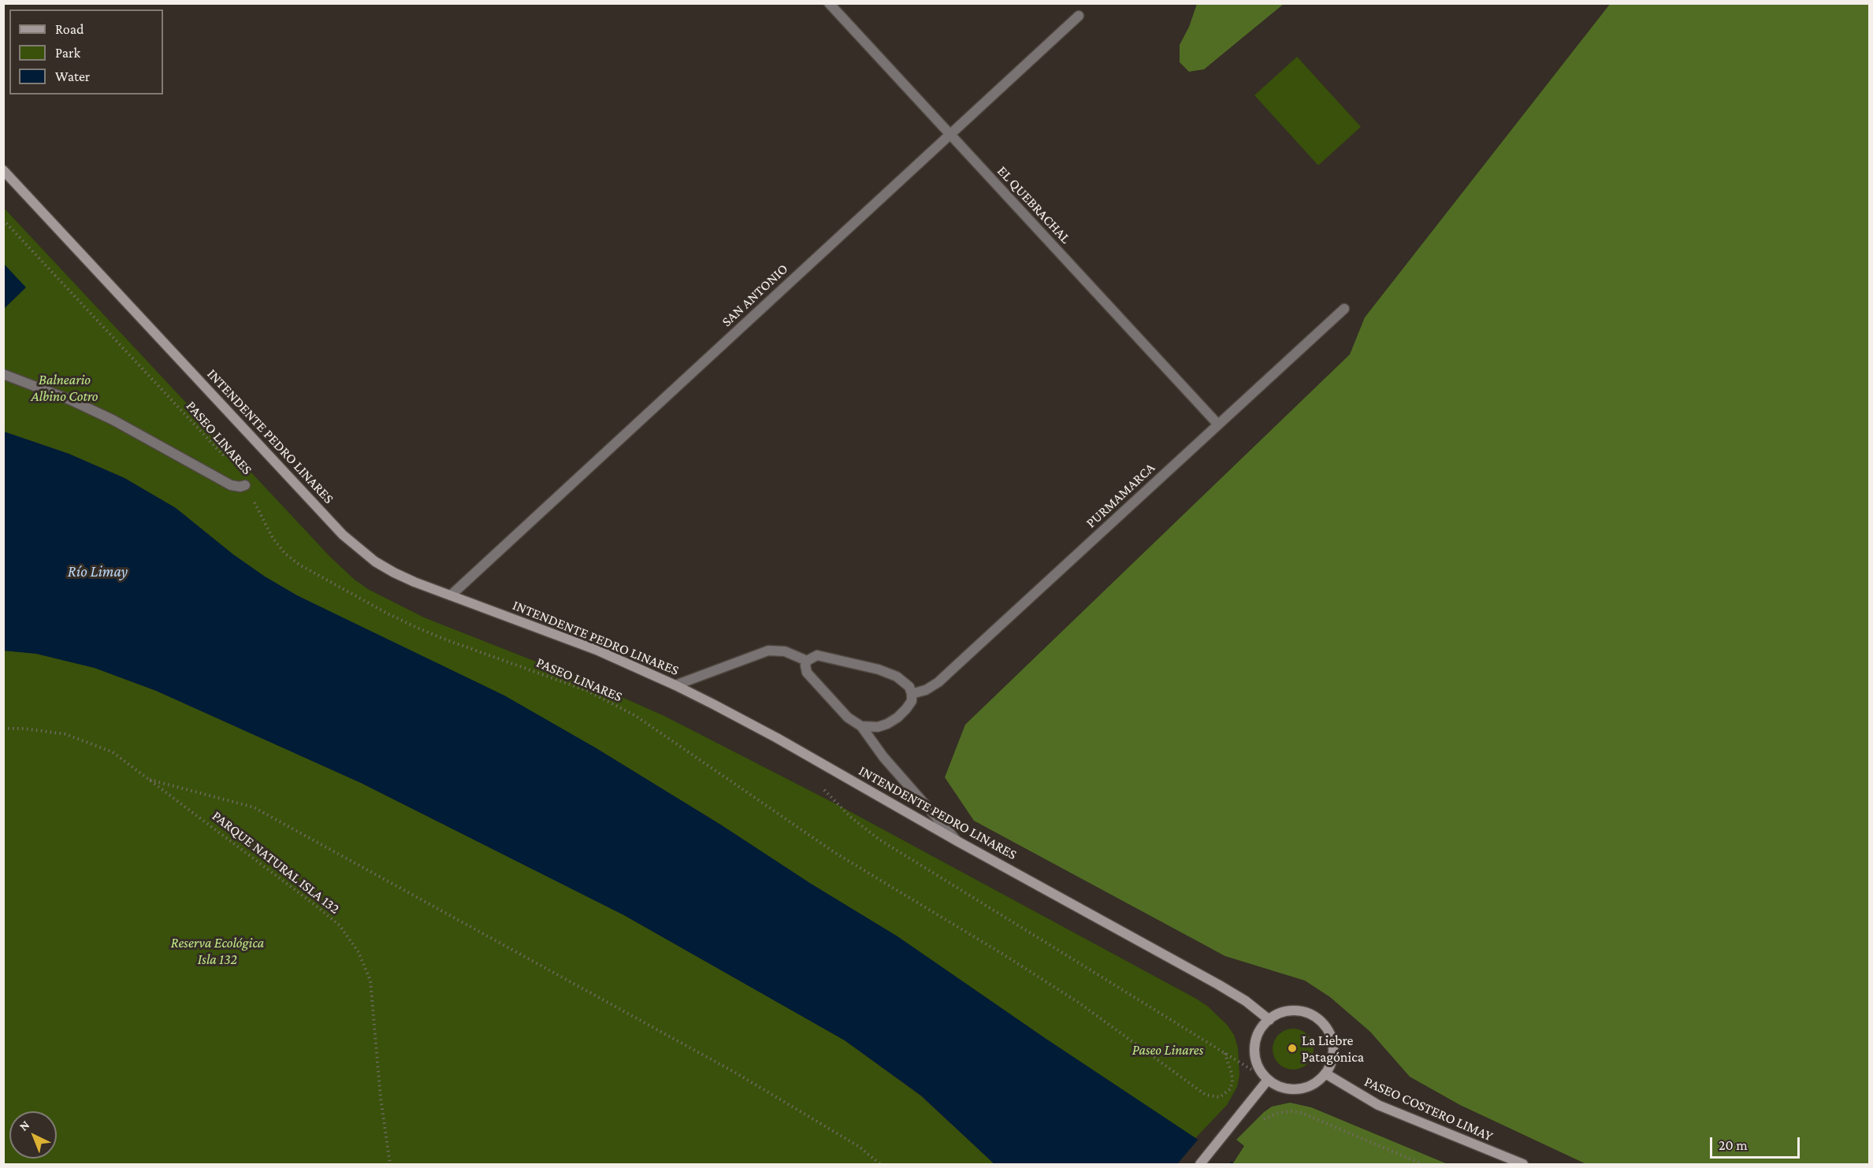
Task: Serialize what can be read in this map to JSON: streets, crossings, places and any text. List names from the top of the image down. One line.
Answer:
{"streets":{"main road":["INTENDENTE PEDRO LINARES","PASEO COSTERO LIMAY"],"street":["EL QUEBRACHAL","SAN ANTONIO","PURMAMARCA"],"path":["PASEO LINARES","PARQUE NATURAL ISLA 132"]},"crossings":[["EL QUEBRACHAL","SAN ANTONIO"],["EL QUEBRACHAL","PURMAMARCA"],["SAN ANTONIO","INTENDENTE PEDRO LINARES"],["INTENDENTE PEDRO LINARES","PASEO COSTERO LIMAY"]],"water":["Río Limay"],"parks":["Balneario Albino Cotro","Reserva Ecológica Isla 132","Paseo Linares"],"places":["La Liebre Patagónica"],"legend":["Road","Park","Water"],"scale_bar":"20 m","north":"top left"}
